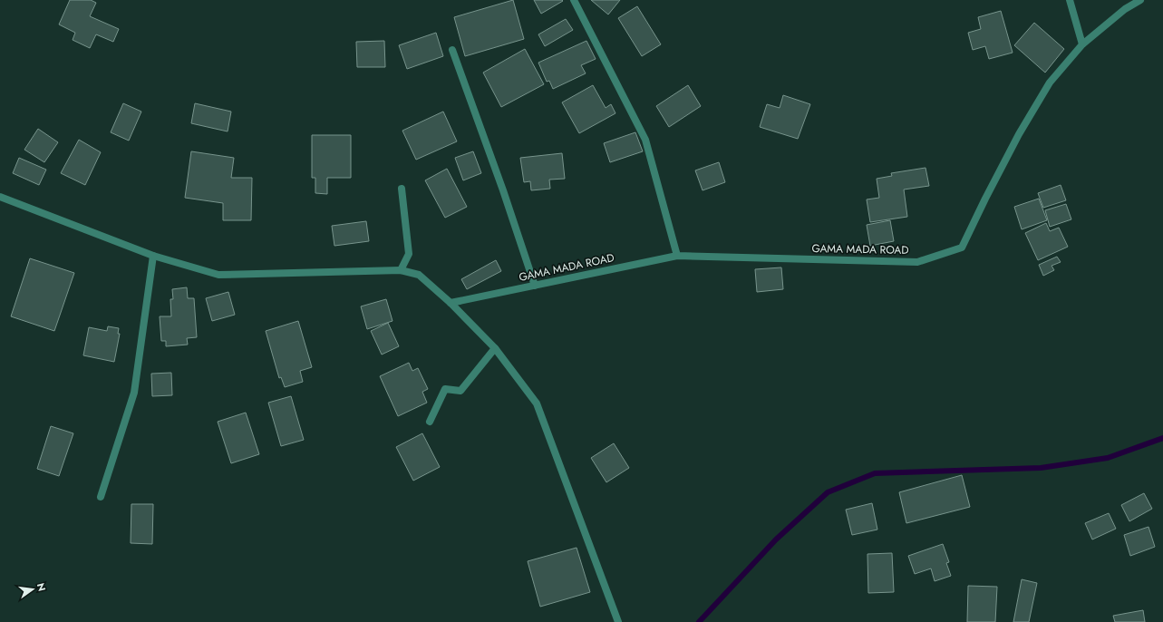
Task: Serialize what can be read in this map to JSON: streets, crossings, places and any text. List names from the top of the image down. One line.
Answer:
{"streets":{"street":["GAMA MADA ROAD"]},"north":"right"}
